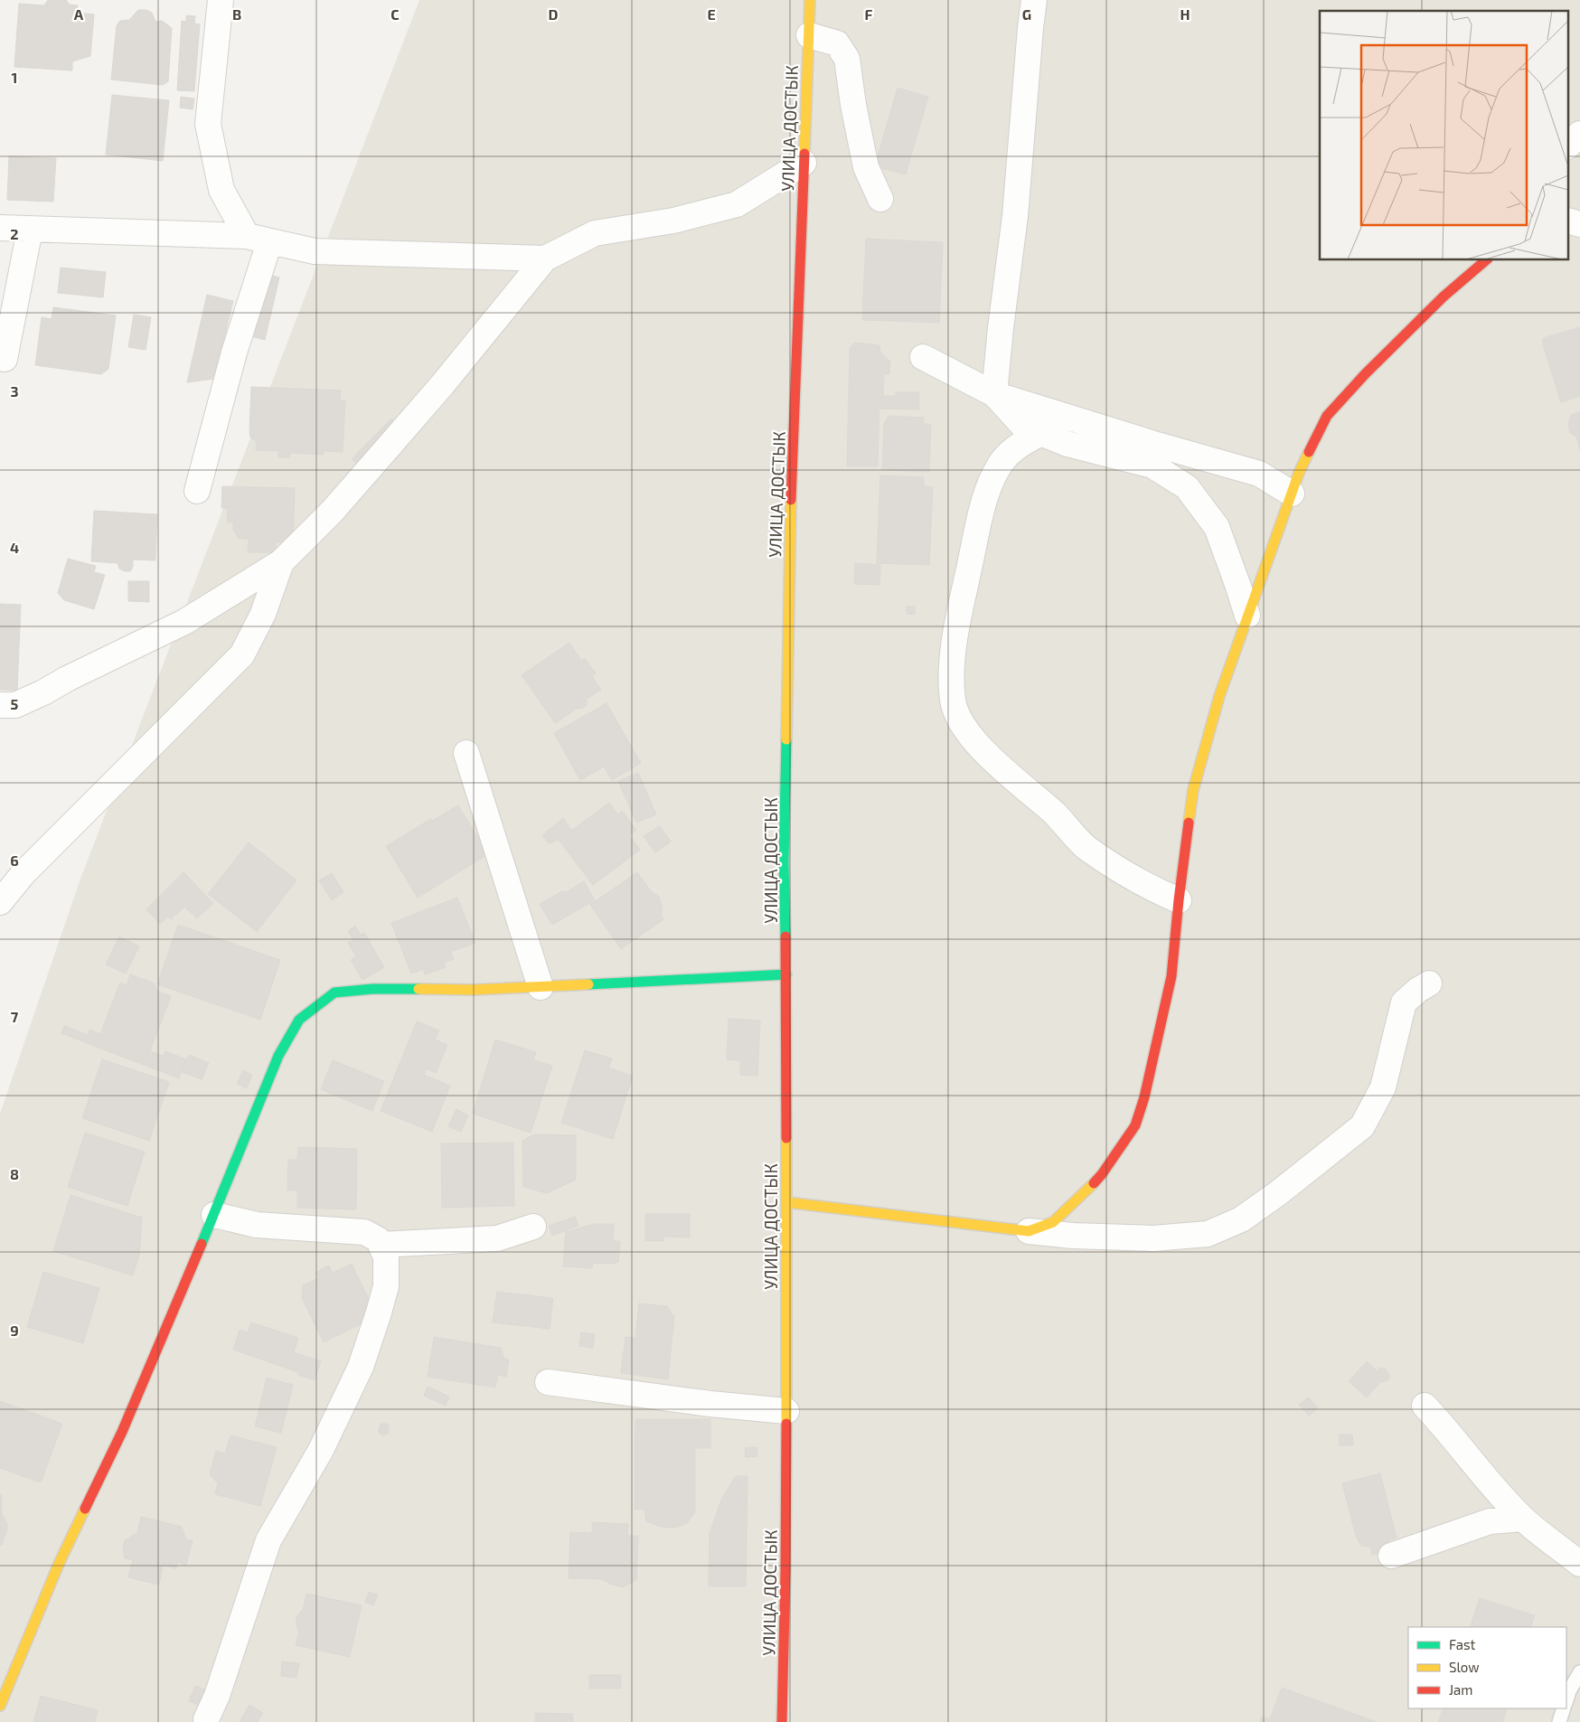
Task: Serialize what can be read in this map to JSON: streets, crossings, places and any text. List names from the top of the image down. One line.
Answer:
{"streets":{"street":["УЛИЦА ДОСТЫК"]},"legend":["Fast","Slow","Jam"],"grid":{"columns":["A","B","C","D","E","F","G","H"],"rows":["1","2","3","4","5","6","7","8","9"]}}
